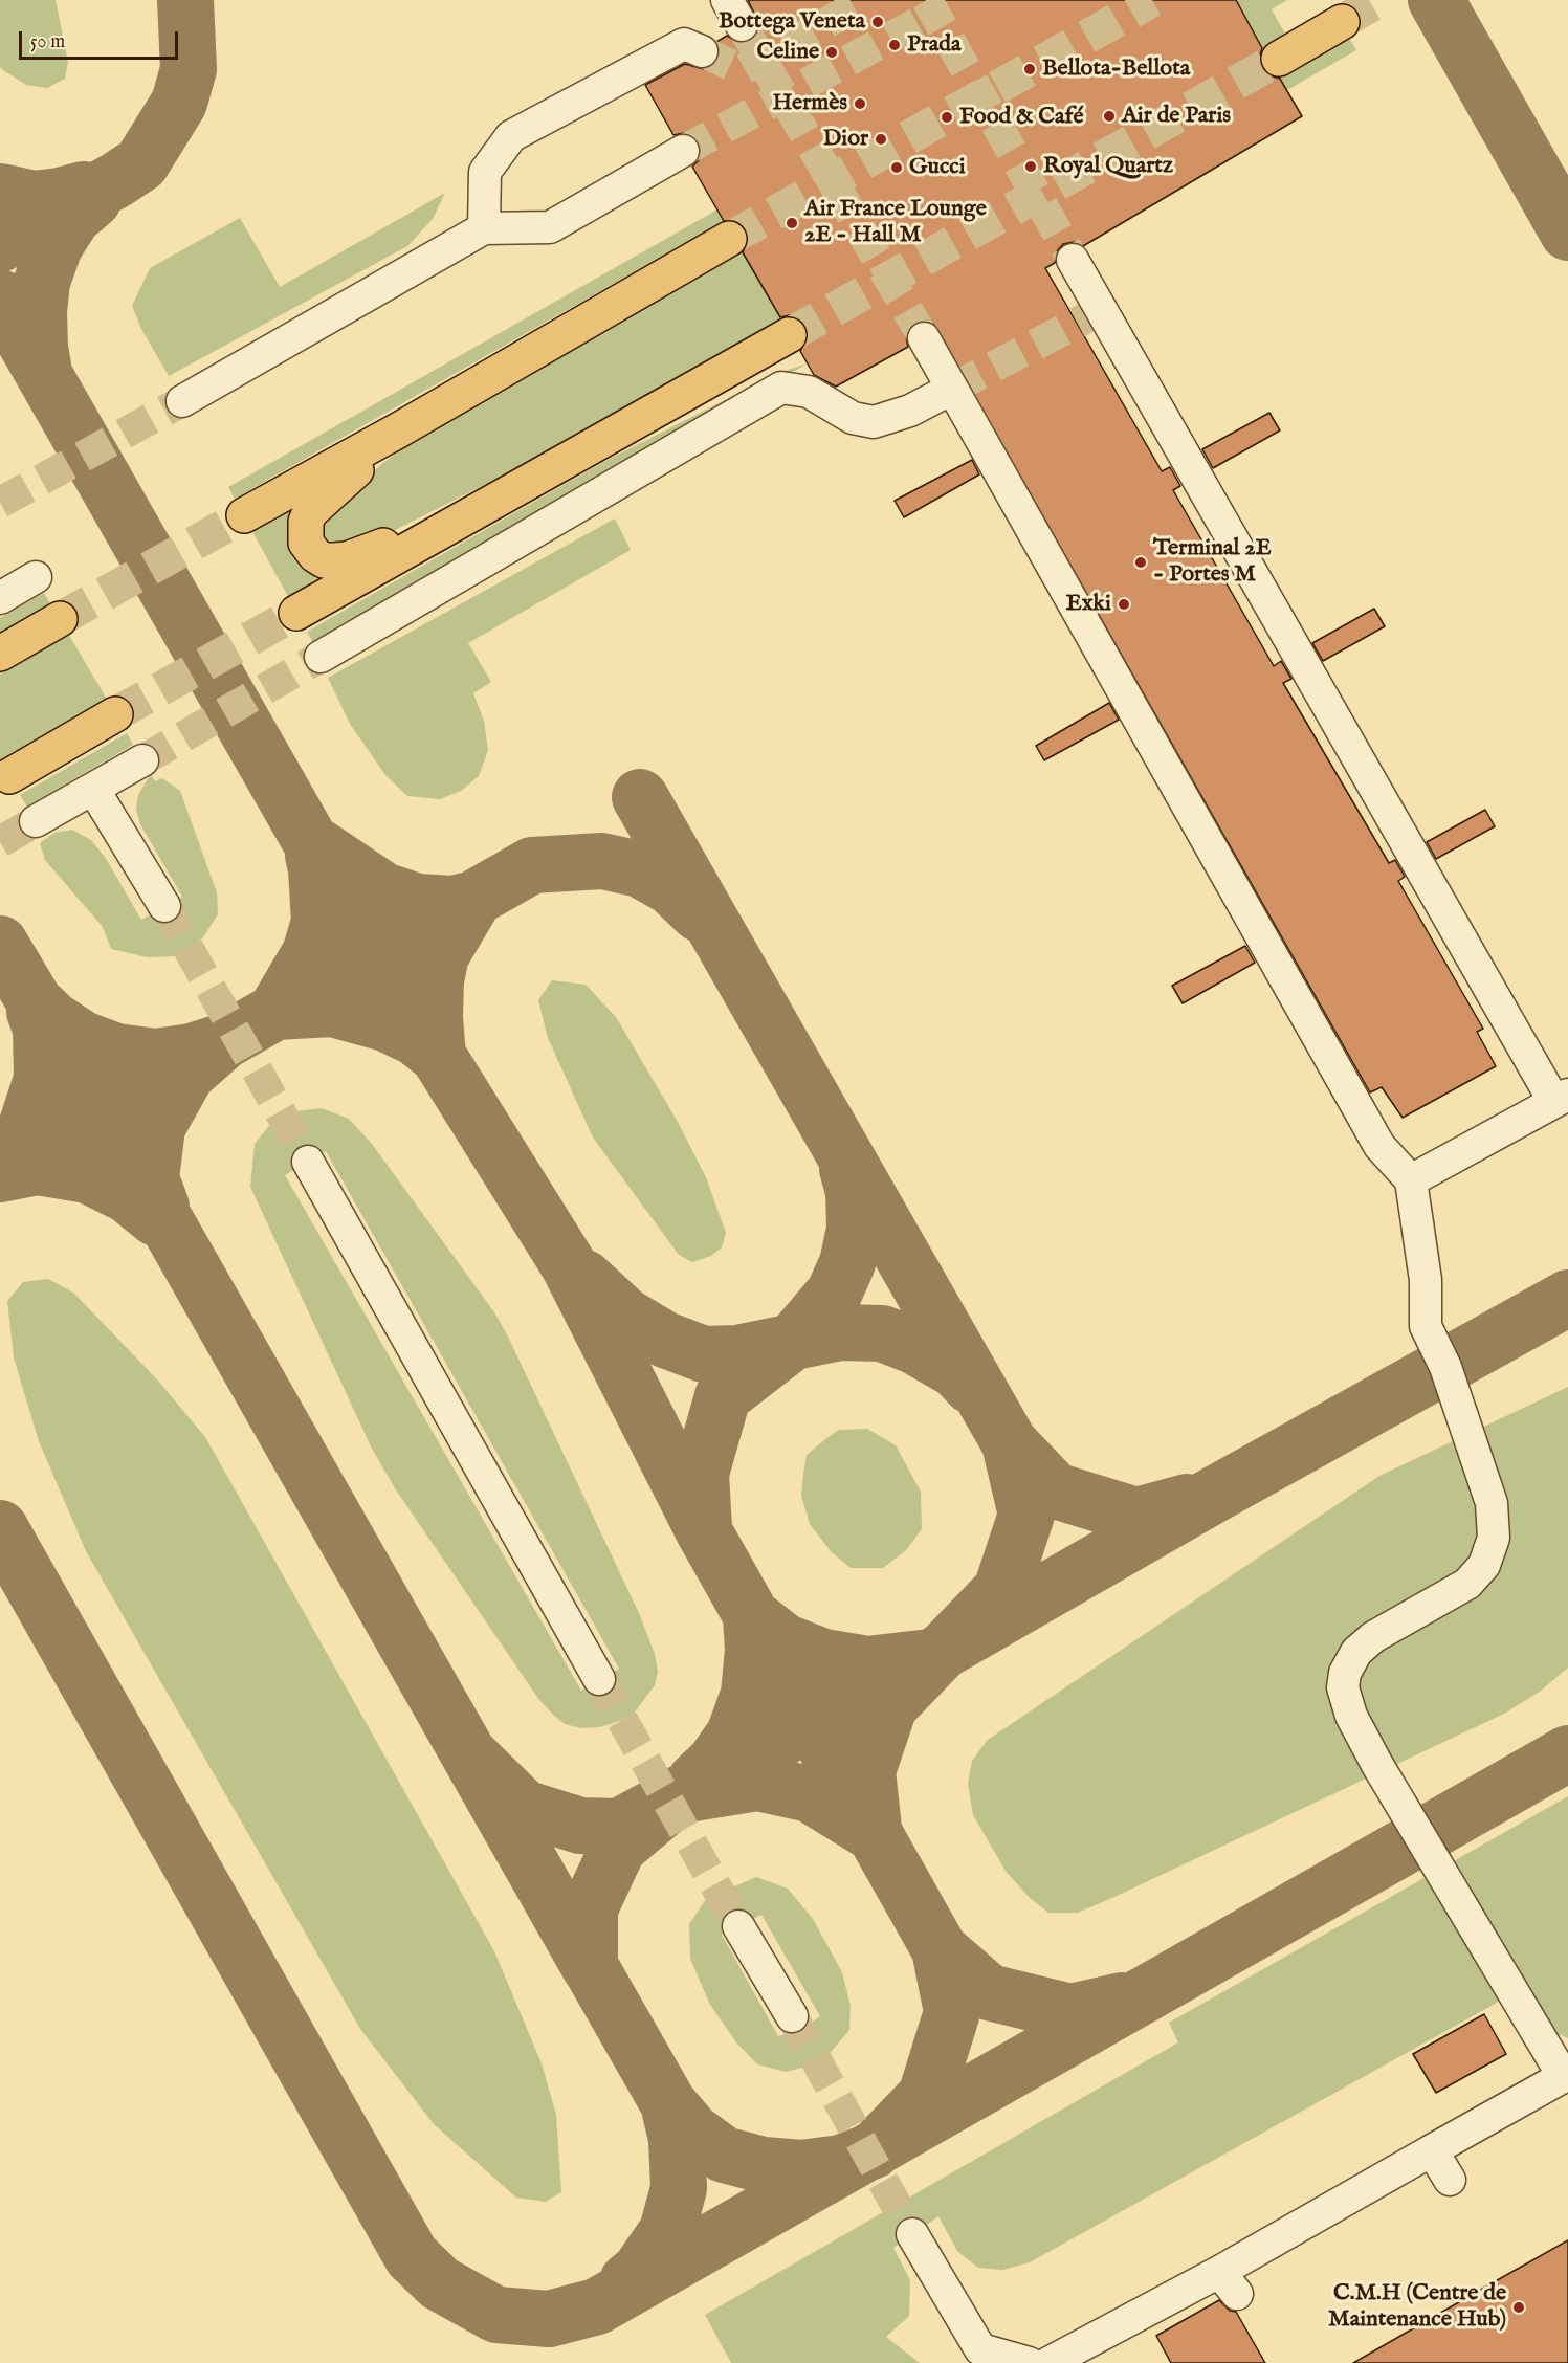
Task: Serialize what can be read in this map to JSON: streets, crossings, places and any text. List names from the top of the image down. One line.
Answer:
{"places":["Bottega Veneta","Prada","Celine","Bellota-Bellota","Hermès","Air de Paris","Food & Café","Dior","Royal Quartz","Gucci","Air France Lounge 2E - Hall M","Terminal 2E - Portes M","Exki","C.M.H (Centre de Maintenance Hub)"],"scale_bar":"50 m"}
